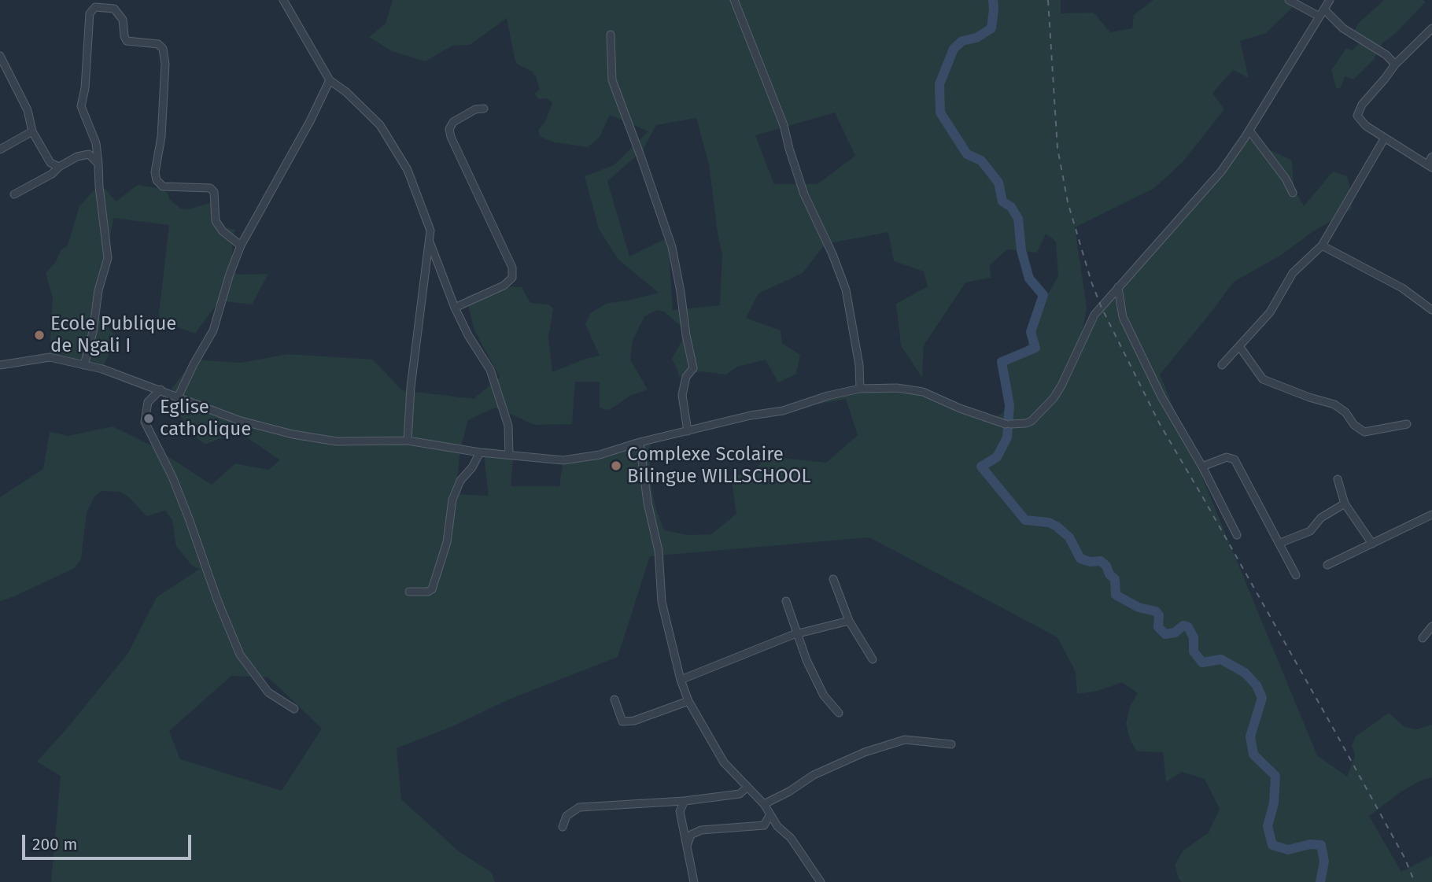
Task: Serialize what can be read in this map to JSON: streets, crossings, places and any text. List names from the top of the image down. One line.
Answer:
{"places":["Ecole Publique de Ngali I","Eglise catholique","Complexe Scolaire Bilingue WILLSCHOOL"],"scale_bar":"200 m"}
